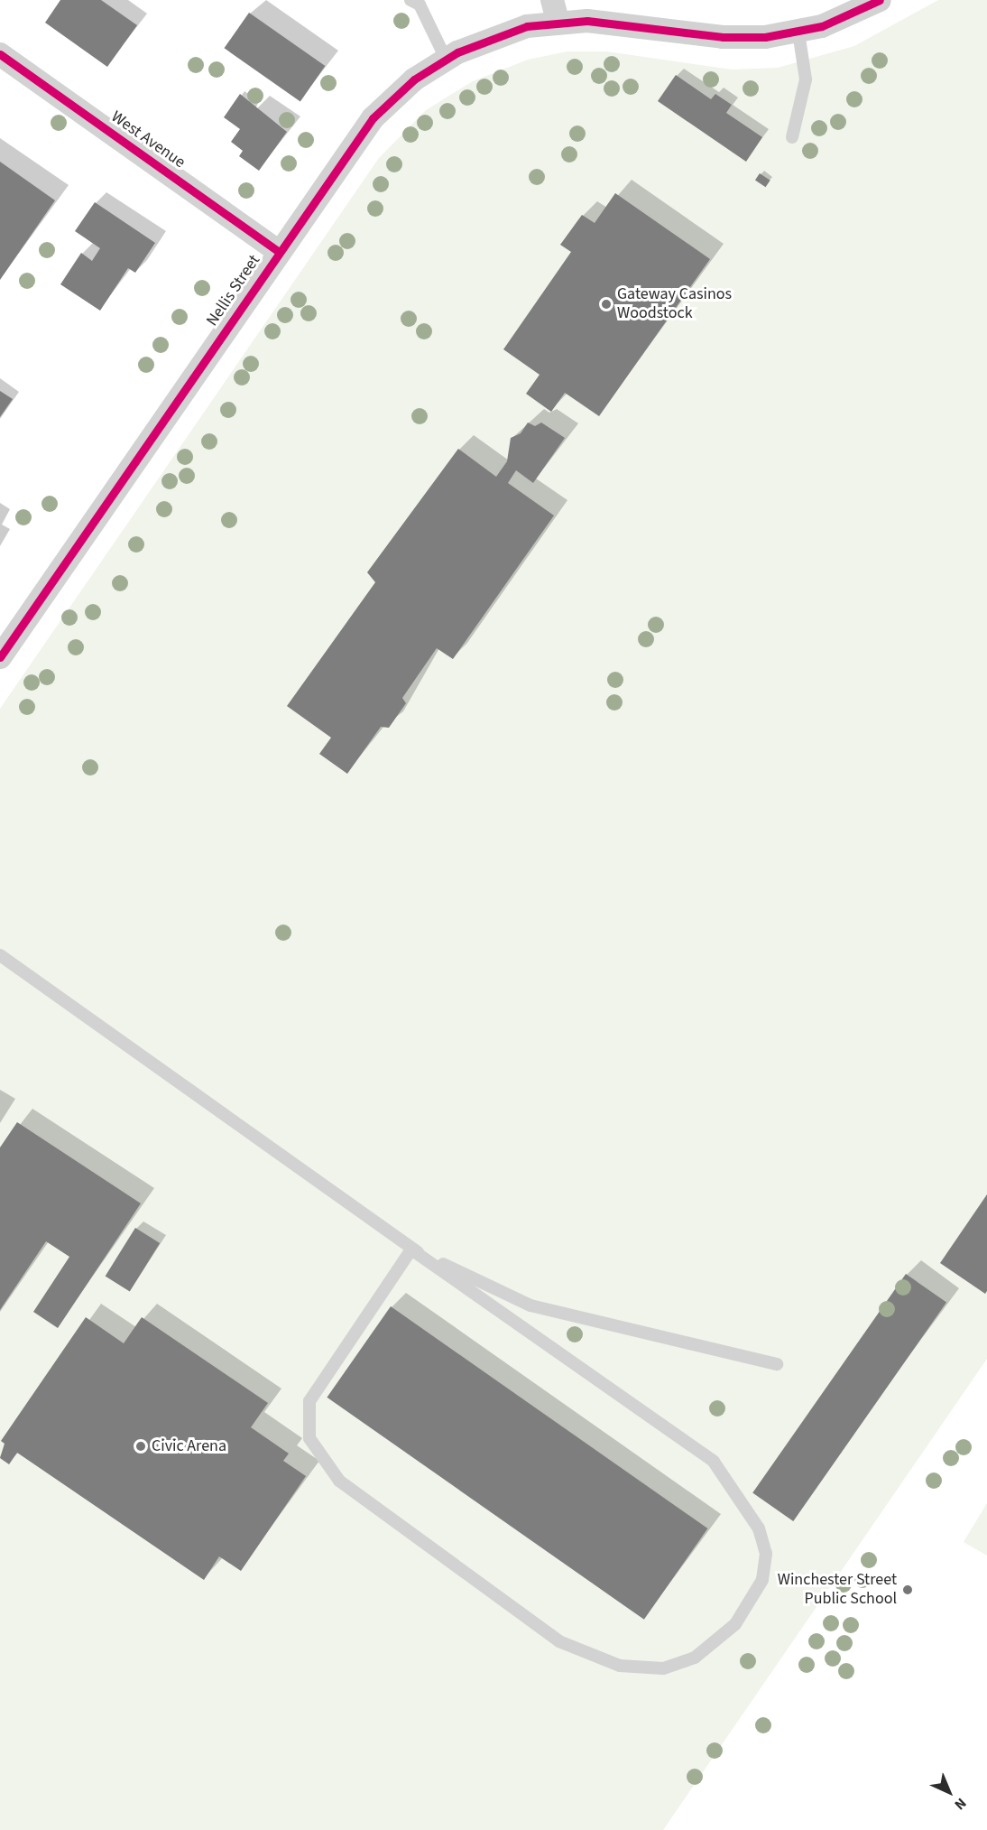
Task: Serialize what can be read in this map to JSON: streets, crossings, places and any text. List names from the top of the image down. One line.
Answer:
{"streets":{"street":["West Avenue","Nellis Street"]},"crossings":[["West Avenue","Nellis Street"]],"places":["Gateway Casinos Woodstock","Civic Arena","Winchester Street Public School"],"north":"bottom right"}
